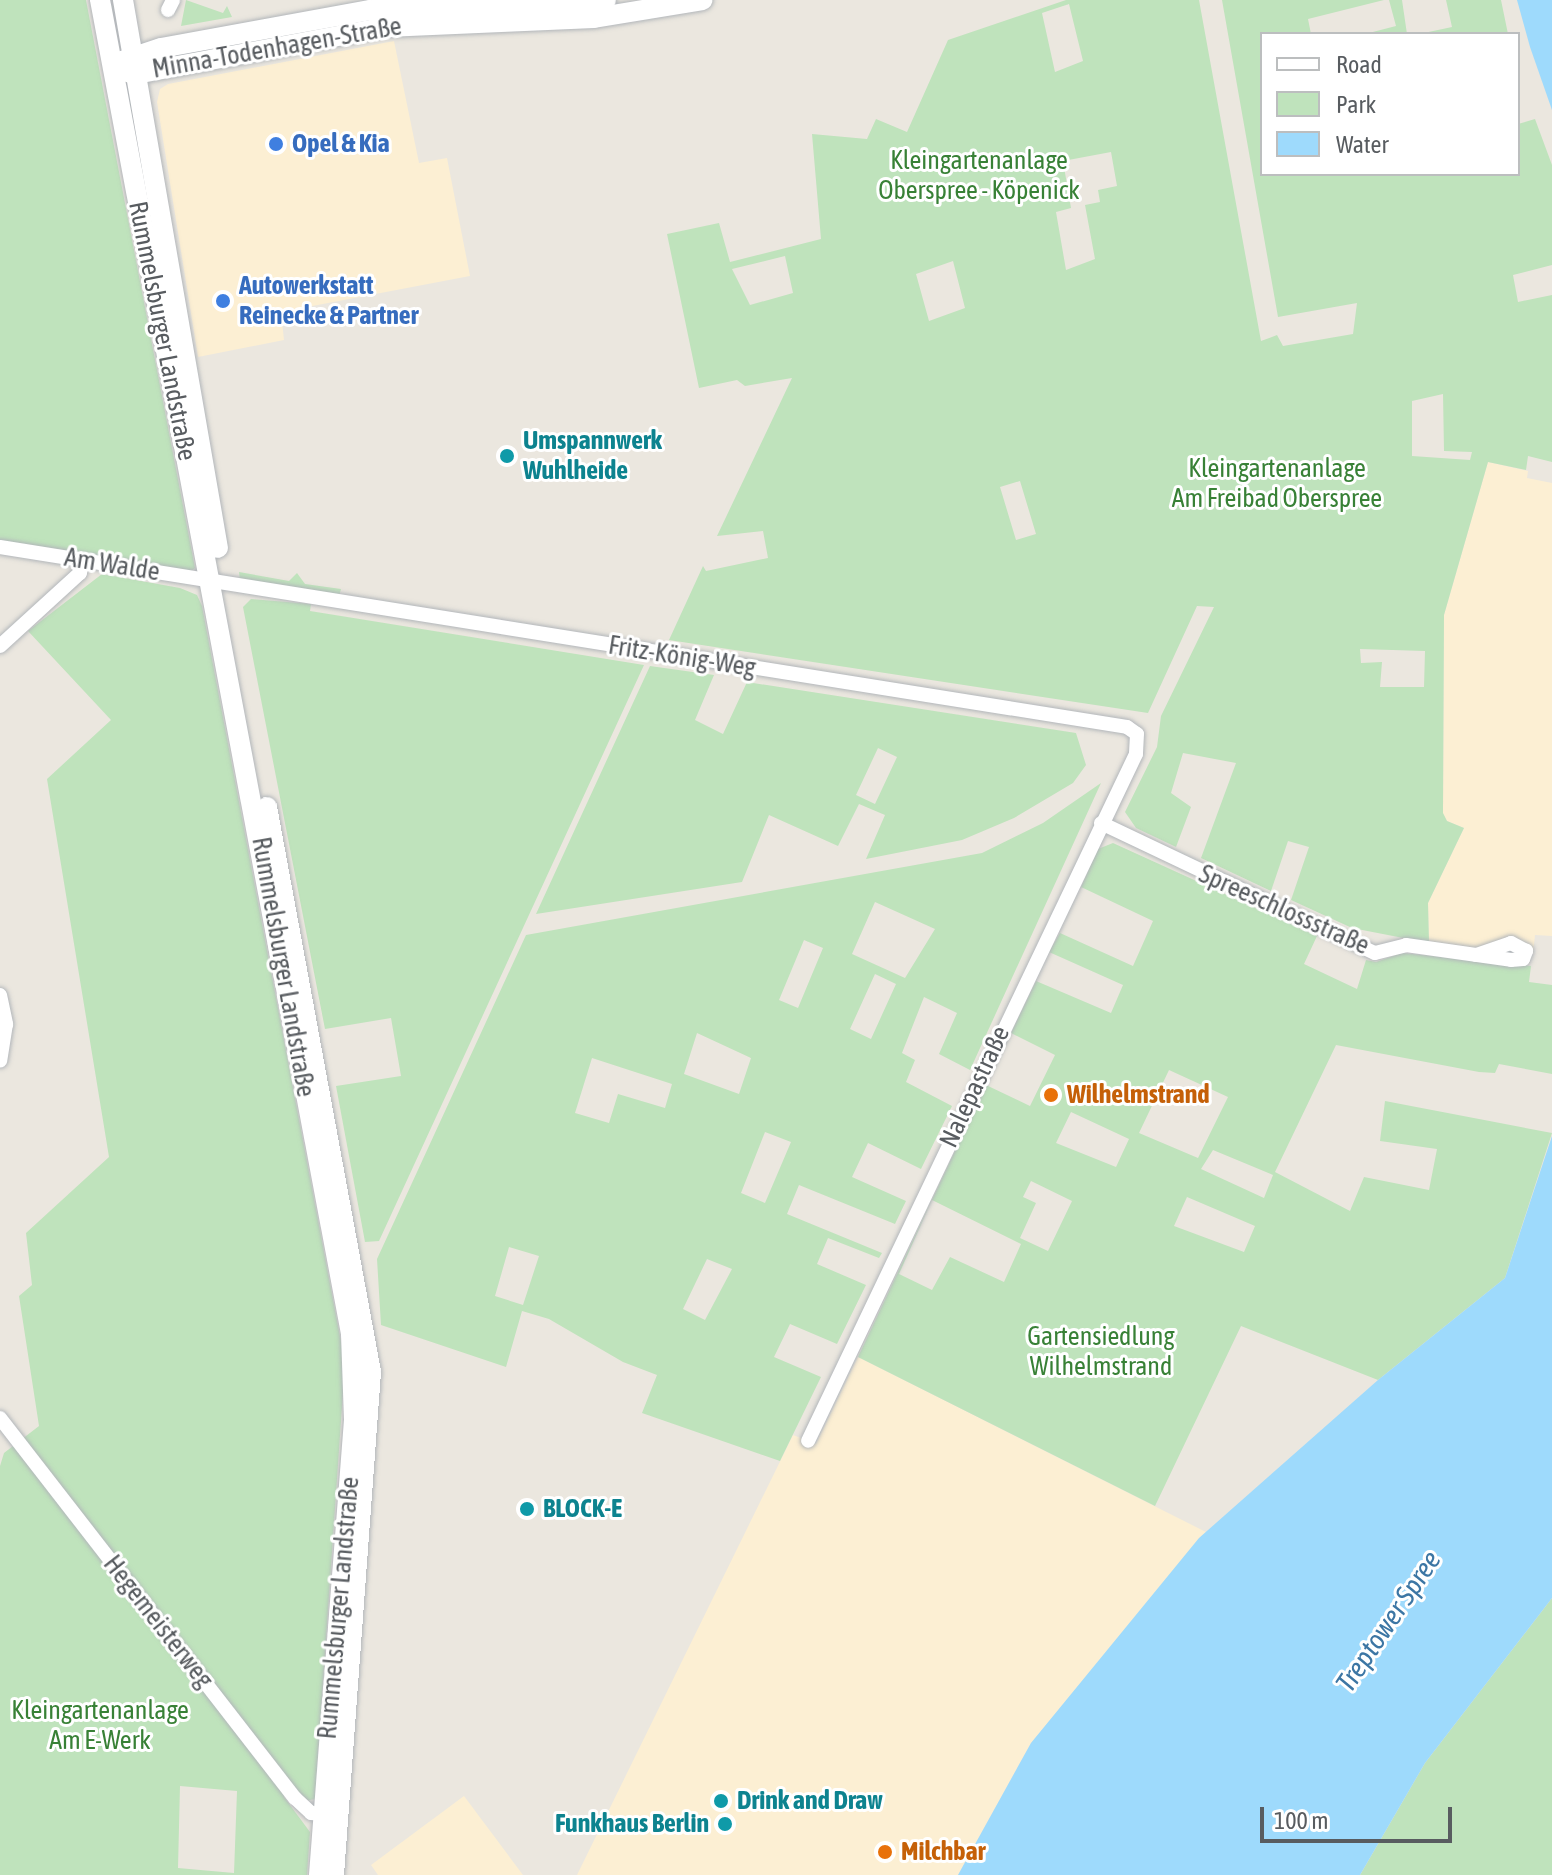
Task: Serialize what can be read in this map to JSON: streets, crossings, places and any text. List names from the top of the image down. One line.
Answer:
{"streets":{"main road":["Minna-Todenhagen-Straße","Rummelsburger Landstraße"],"street":["Am Walde","Fritz-König-Weg","Spreeschlossstraße","Nalepastraße","Hegemeisterweg"]},"crossings":[["Minna-Todenhagen-Straße","Rummelsburger Landstraße"],["Rummelsburger Landstraße","Am Walde"],["Rummelsburger Landstraße","Fritz-König-Weg"],["Rummelsburger Landstraße","Hegemeisterweg"],["Am Walde","Fritz-König-Weg"],["Fritz-König-Weg","Nalepastraße"],["Spreeschlossstraße","Nalepastraße"]],"water":["Treptower Spree"],"parks":["Kleingartenanlage Oberspree - Köpenick","Kleingartenanlage Am Freibad Oberspree","Gartensiedlung Wilhelmstrand","Kleingartenanlage Am E-Werk"],"places":["Opel & Kia","Autowerkstatt Reinecke & Partner","Umspannwerk Wuhlheide","Wilhelmstrand","BLOCK-E","Drink and Draw","Funkhaus Berlin","Milchbar"],"legend":["Road","Park","Water"],"scale_bar":"100 m"}
